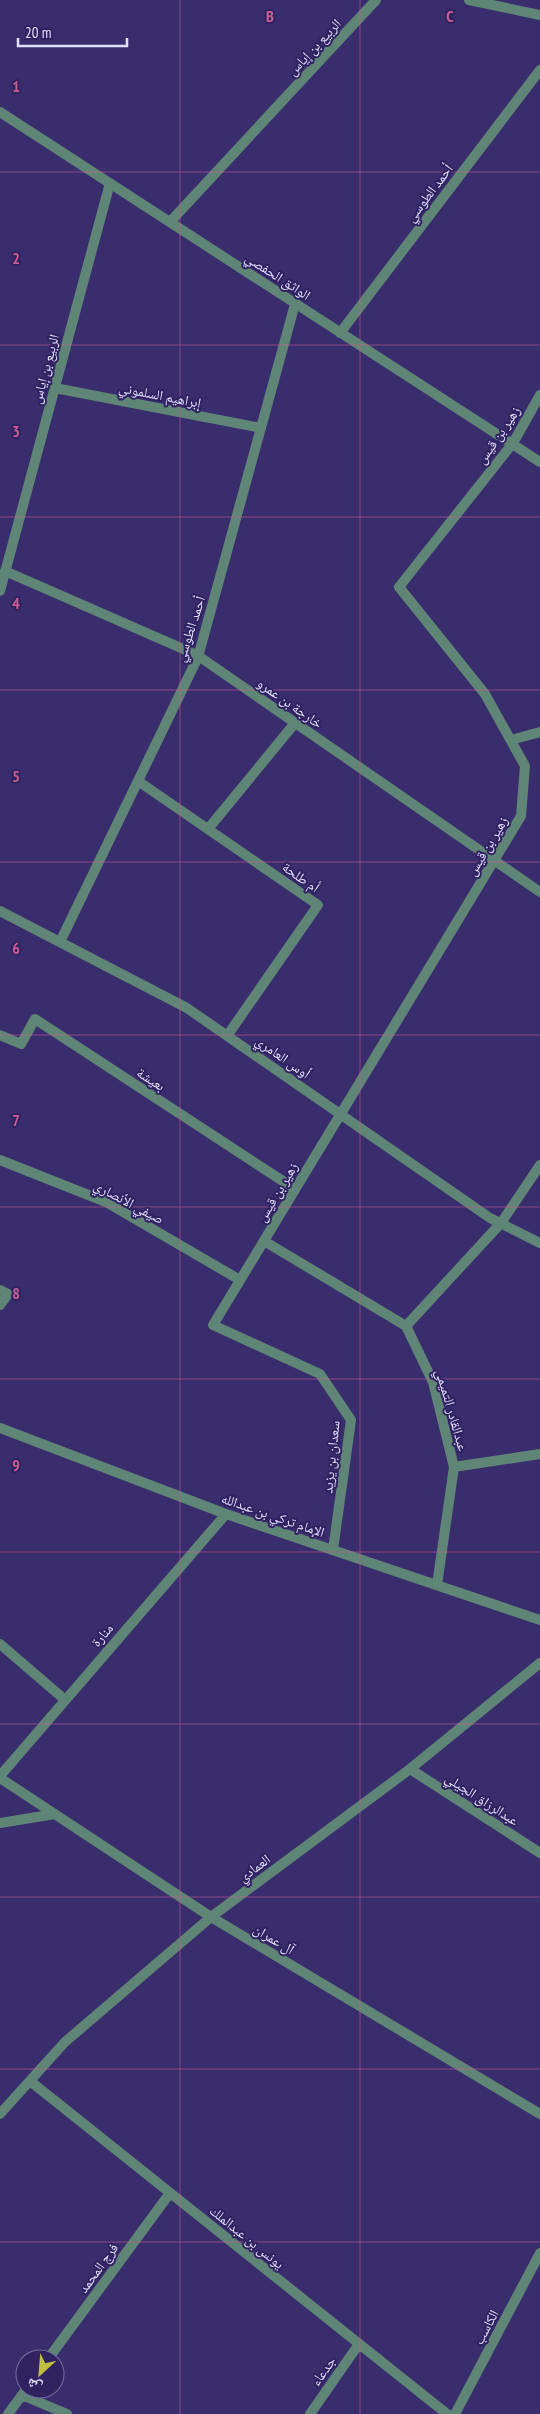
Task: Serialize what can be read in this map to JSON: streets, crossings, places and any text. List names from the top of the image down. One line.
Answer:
{"streets":{"street":["الربيع بن إياس","أحمد الطوسي","الواثق الحفصي","إبراهيم السلموني","زهير بن قيس","خارجة بن عمرو","أم طلحة","أوس العامري","بعيشة","صيفي الأنصاري","عبدالقادر التميمي","سعدان بن يزيد","الإمام تركي بن عبدالله","منارة","عبدالرزاق الجيلي","العمادي","آل عمران","يونس بن عبدالملك","فرج المحمد","الكاسب","جدعاء"]},"crossings":[["الربيع بن إياس","الواثق الحفصي"],["الربيع بن إياس","إبراهيم السلموني"],["الربيع بن إياس","خارجة بن عمرو"],["أحمد الطوسي","الواثق الحفصي"],["أحمد الطوسي","إبراهيم السلموني"],["أحمد الطوسي","خارجة بن عمرو"],["أحمد الطوسي","أم طلحة"],["أحمد الطوسي","أوس العامري"],["الواثق الحفصي","زهير بن قيس"],["زهير بن قيس","خارجة بن عمرو"],["زهير بن قيس","أوس العامري"],["زهير بن قيس","بعيشة"],["زهير بن قيس","صيفي الأنصاري"],["زهير بن قيس","سعدان بن يزيد"],["أم طلحة","أوس العامري"],["عبدالقادر التميمي","الإمام تركي بن عبدالله"],["سعدان بن يزيد","الإمام تركي بن عبدالله"],["الإمام تركي بن عبدالله","منارة"],["منارة","آل عمران"],["عبدالرزاق الجيلي","العمادي"],["العمادي","آل عمران"],["العمادي","يونس بن عبدالملك"],["يونس بن عبدالملك","فرج المحمد"],["يونس بن عبدالملك","جدعاء"]],"scale_bar":"20 m","north":"bottom left","grid":{"columns":["B","C"],"rows":["1","2","3","4","5","6","7","8","9"]}}
